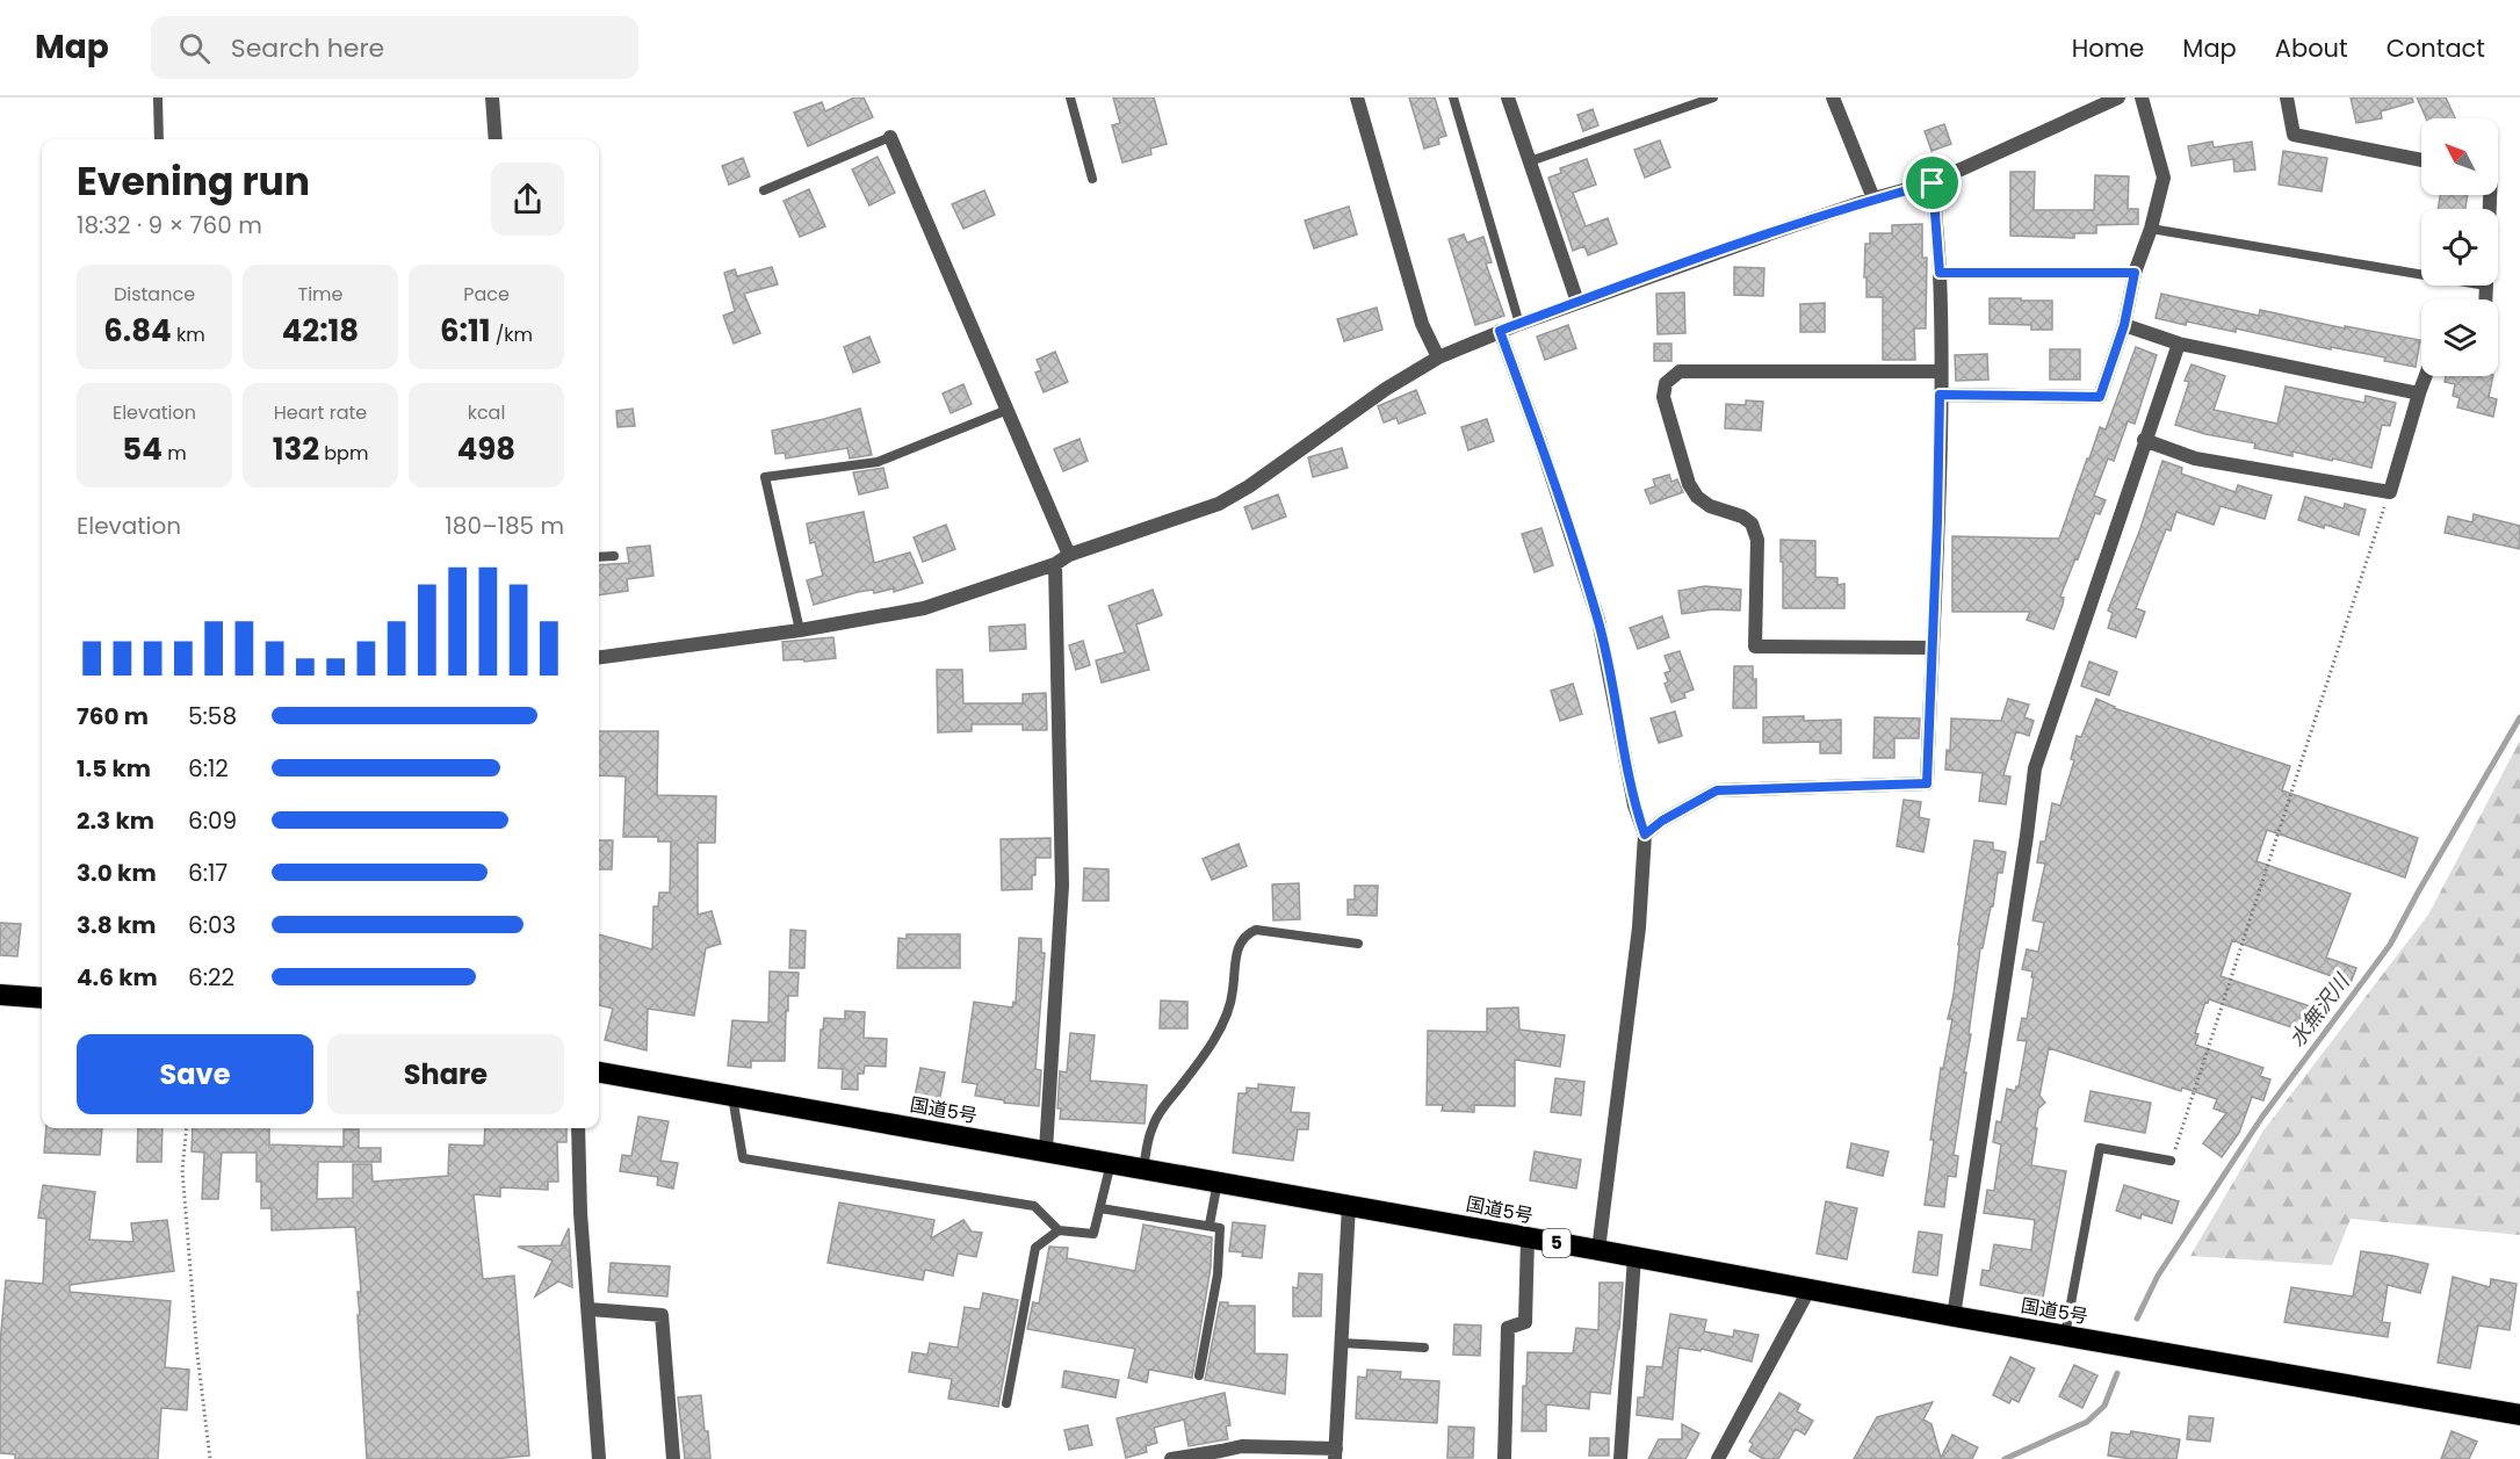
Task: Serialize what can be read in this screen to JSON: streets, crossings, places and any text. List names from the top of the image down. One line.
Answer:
{"streets":{"highway":["国道5号","5"]},"water":["水無沢川"],"north":"top left","page":{"header":"Map","search":"Search here","nav":["Home","Map","About","Contact"],"heading":["Evening run","18:32 · 9 × 760 m"],"stats":[["Distance","6.84 km"],["Time","42:18"],["Pace","6:11 /km"],["Elevation","54 m"],["Heart rate","132 bpm"],["kcal","498"]],"chart":["Elevation","180–185 m"],"list":[{"name":"760 m","note":"5:58"},{"name":"1.5 km","note":"6:12"},{"name":"2.3 km","note":"6:09"},{"name":"3.0 km","note":"6:17"},{"name":"3.8 km","note":"6:03"},{"name":"4.6 km","note":"6:22"}],"buttons":["Save","Share"]}}
